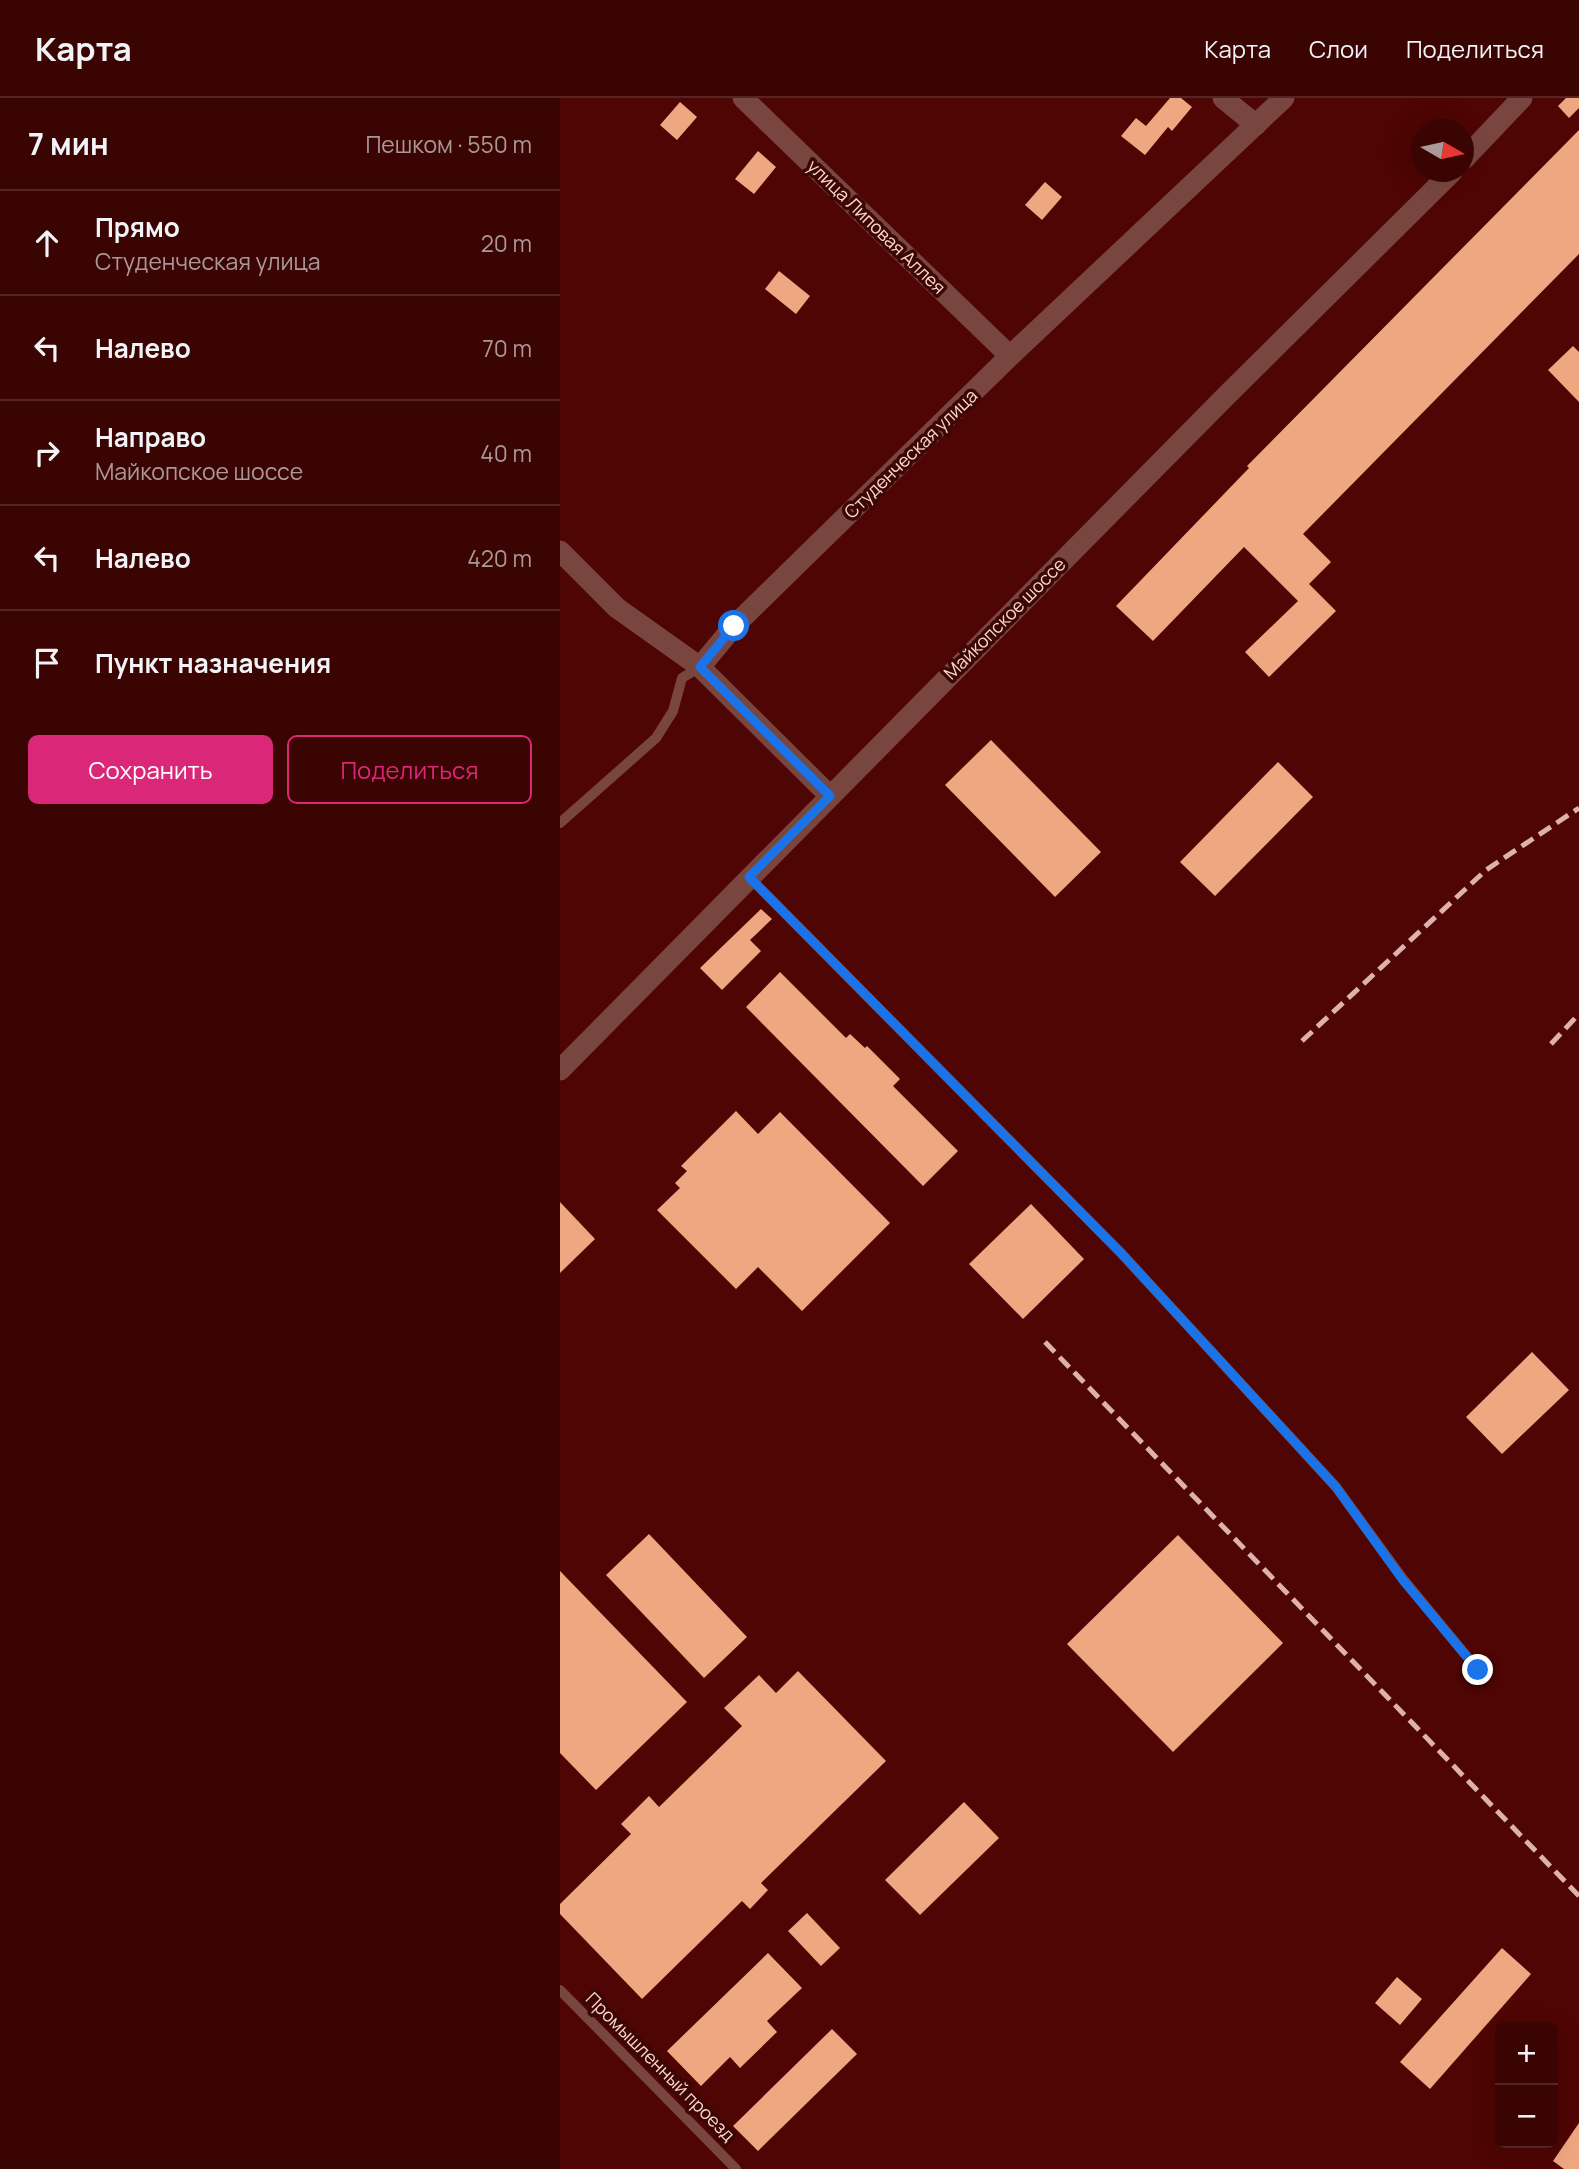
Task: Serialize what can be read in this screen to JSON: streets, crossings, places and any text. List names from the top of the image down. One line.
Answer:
{"streets":{"street":["улица Липовая Аллея","Студенческая улица","Майкопское шоссе"],"lane":["Промышленный проезд"]},"crossings":[["улица Липовая Аллея","Студенческая улица"]],"north":"right","page":{"header":"Карта","nav":["Карта","Слои","Поделиться"],"heading":["7 мин","Пешком · 550 m"],"list":[["Прямо","Студенческая улица","20 m"],["Налево","70 m"],["Направо","Майкопское шоссе","40 m"],["Налево","420 m"],"Пункт назначения"],"buttons":["Сохранить","Поделиться"],"map_buttons":["+","−"]}}
